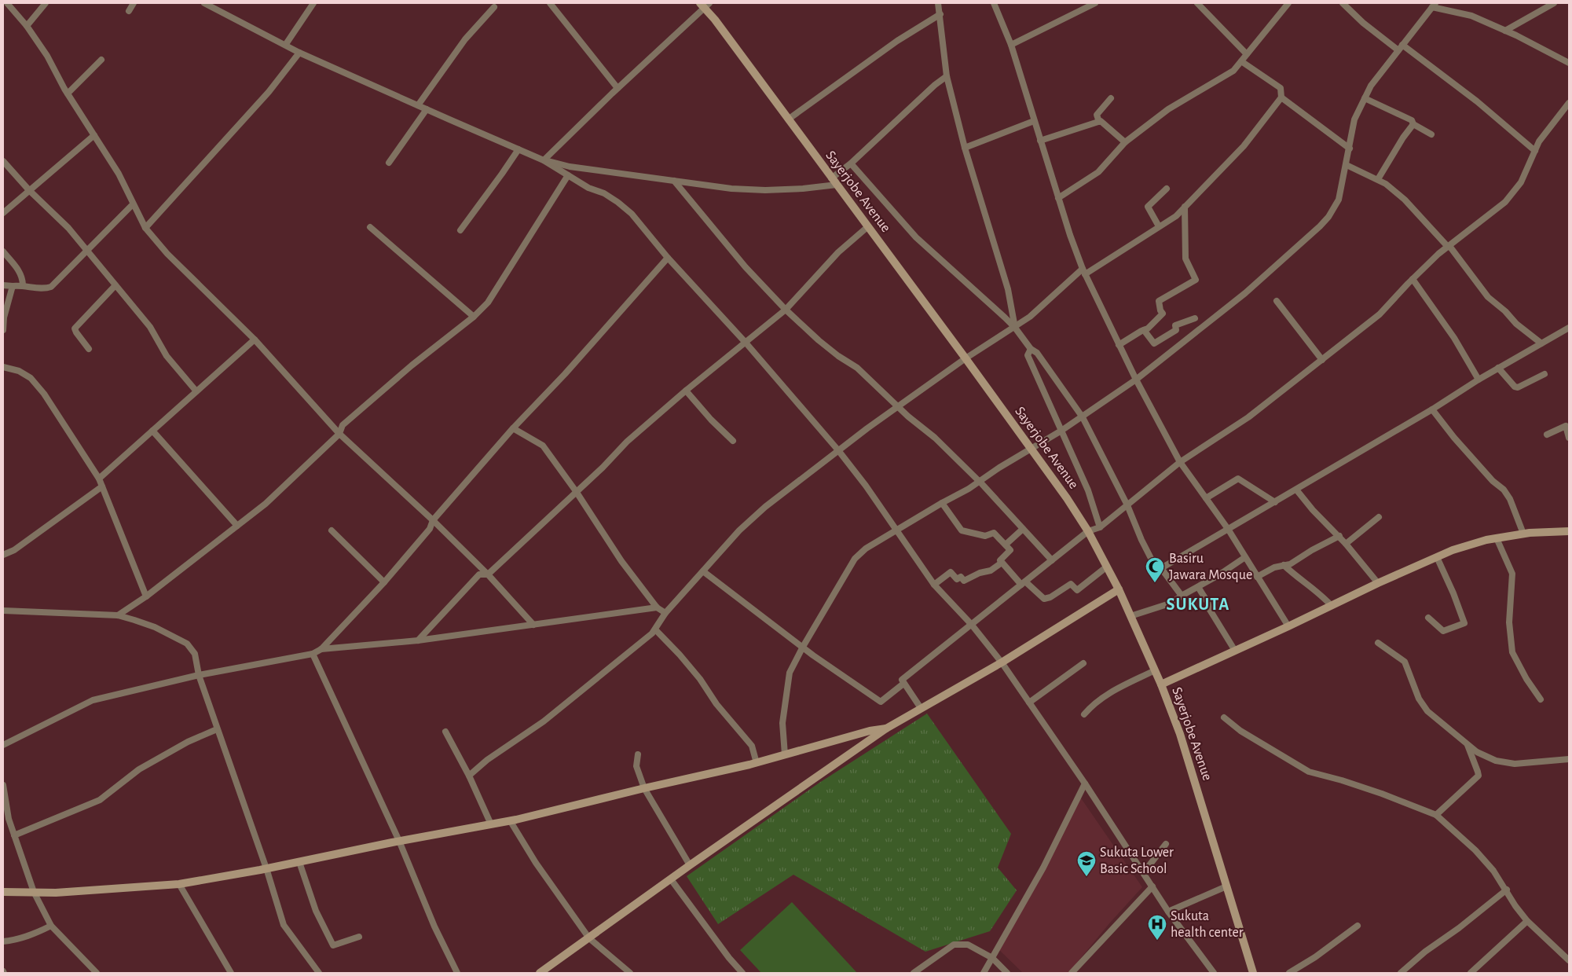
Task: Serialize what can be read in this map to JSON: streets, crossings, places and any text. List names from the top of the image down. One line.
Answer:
{"streets":{"street":["Sayerjobe Avenue"]},"districts":["SUKUTA"],"places":{"mosque":["Basiru Jawara Mosque"],"school or university":["Sukuta Lower Basic School"],"hospital":["Sukuta health center"]}}
